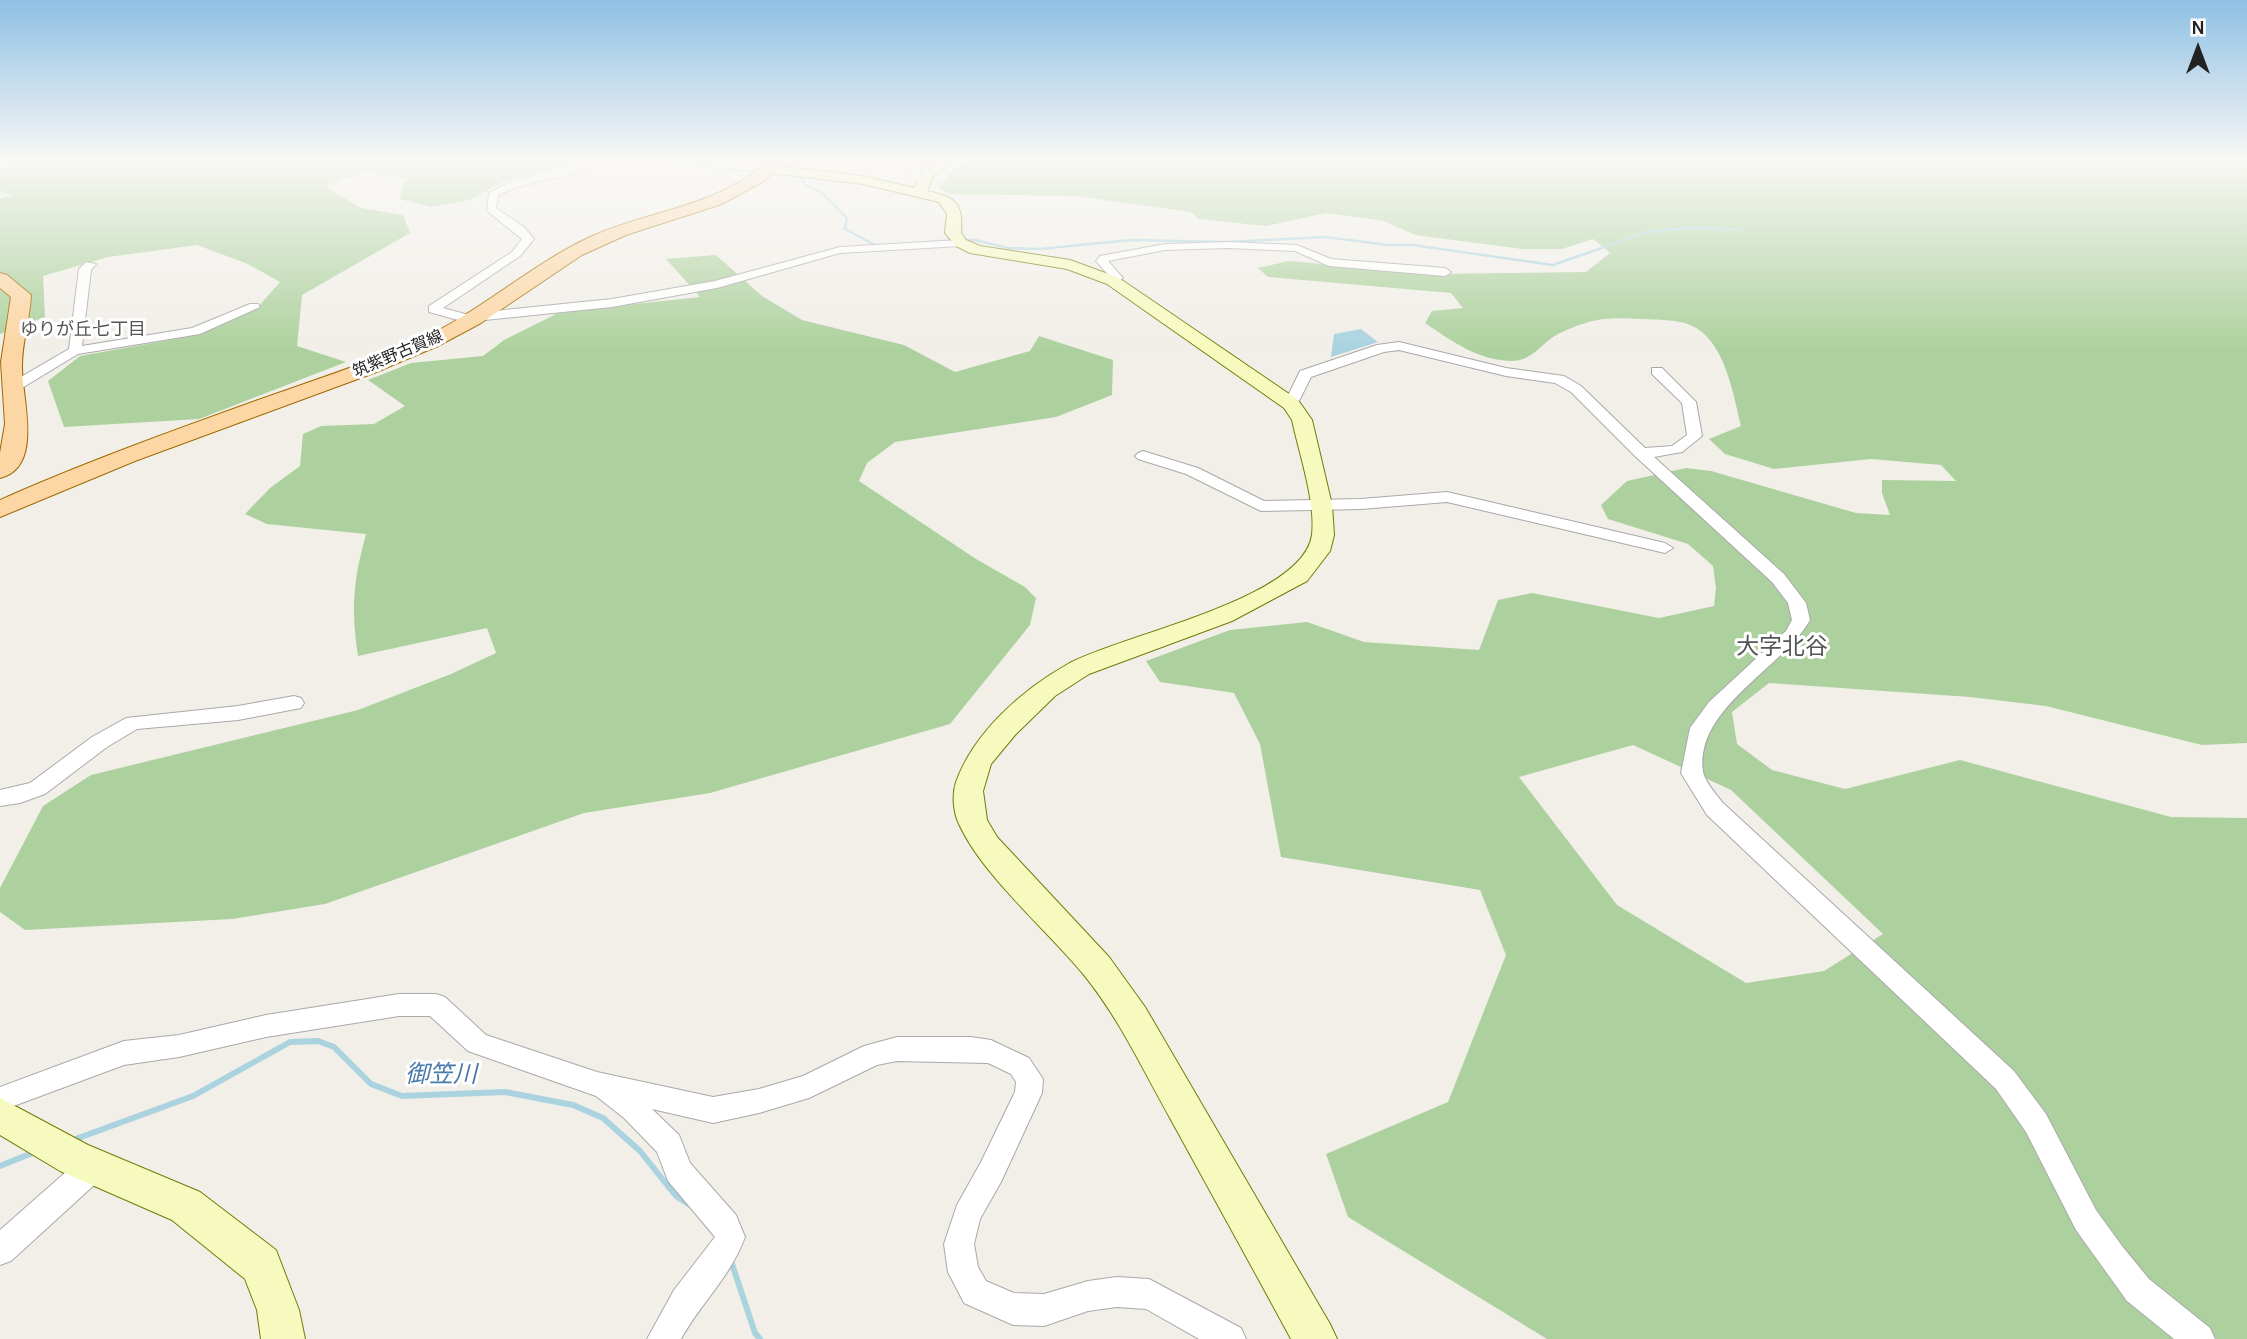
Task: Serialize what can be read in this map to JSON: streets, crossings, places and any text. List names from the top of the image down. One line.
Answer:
{"streets":{"main road":["筑紫野古賀線"]},"districts":["ゆりが丘七丁目","大字北谷"],"water":["御笠川"],"north":"top"}
